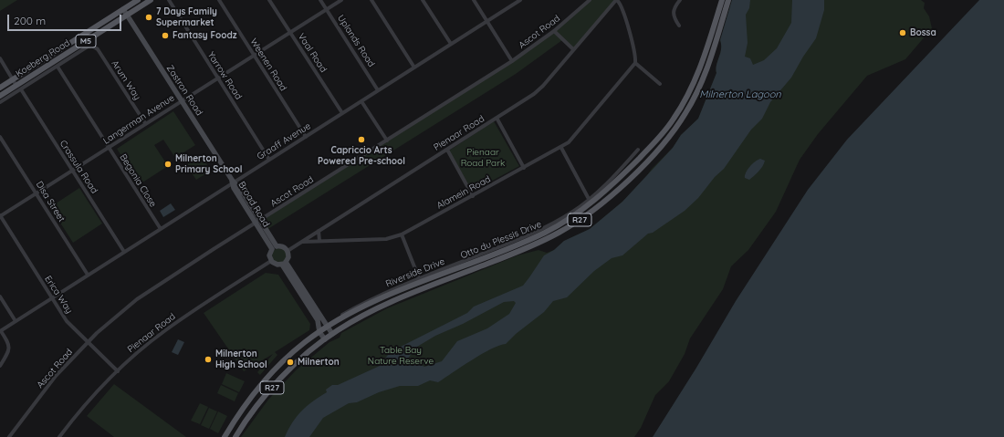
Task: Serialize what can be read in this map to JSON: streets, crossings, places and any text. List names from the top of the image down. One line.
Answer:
{"streets":{"main road":["M5","Koeberg Road","R27","Otto du Plessis Drive"],"street":["Ascot Road","Uplands Road","Vaal Road","Weenen Road","Yarrow Road","Arum Way","Zastron Road","Langerman Avenue","Pienaar Road","Graaff Avenue","Crassula Road","Begonia Close","Alamein Road","Disa Street","Broad Road","Riverside Drive","Erica Way"]},"crossings":[["Ascot Road","Broad Road"],["Ascot Road","Erica Way"],["Uplands Road","Langerman Avenue"],["Uplands Road","Graaff Avenue"],["Vaal Road","Langerman Avenue"],["Vaal Road","Graaff Avenue"],["Koeberg Road","Zastron Road"],["Koeberg Road","Crassula Road"],["Weenen Road","Langerman Avenue"],["Weenen Road","Graaff Avenue"],["Yarrow Road","Langerman Avenue"],["Yarrow Road","Graaff Avenue"],["Arum Way","Langerman Avenue"],["Arum Way","Begonia Close"],["Zastron Road","Langerman Avenue"],["Zastron Road","Graaff Avenue"],["Zastron Road","Broad Road"],["Langerman Avenue","Crassula Road"],["Langerman Avenue","Begonia Close"],["Langerman Avenue","Disa Street"],["Langerman Avenue","Erica Way"],["Pienaar Road","Alamein Road"],["Pienaar Road","Broad Road"],["Pienaar Road","Erica Way"],["Graaff Avenue","Crassula Road"],["Graaff Avenue","Begonia Close"],["Graaff Avenue","Disa Street"],["Graaff Avenue","Broad Road"],["Graaff Avenue","Erica Way"]],"water":["Milnerton Lagoon"],"parks":["Pienaar Road Park","Table Bay Nature Reserve"],"places":["7 Days Family Supermarket","Bossa","Fantasy Foodz","Capriccio Arts Powered Pre-school","Milnerton Primary School","Milnerton High School","Milnerton"],"scale_bar":"200 m"}
